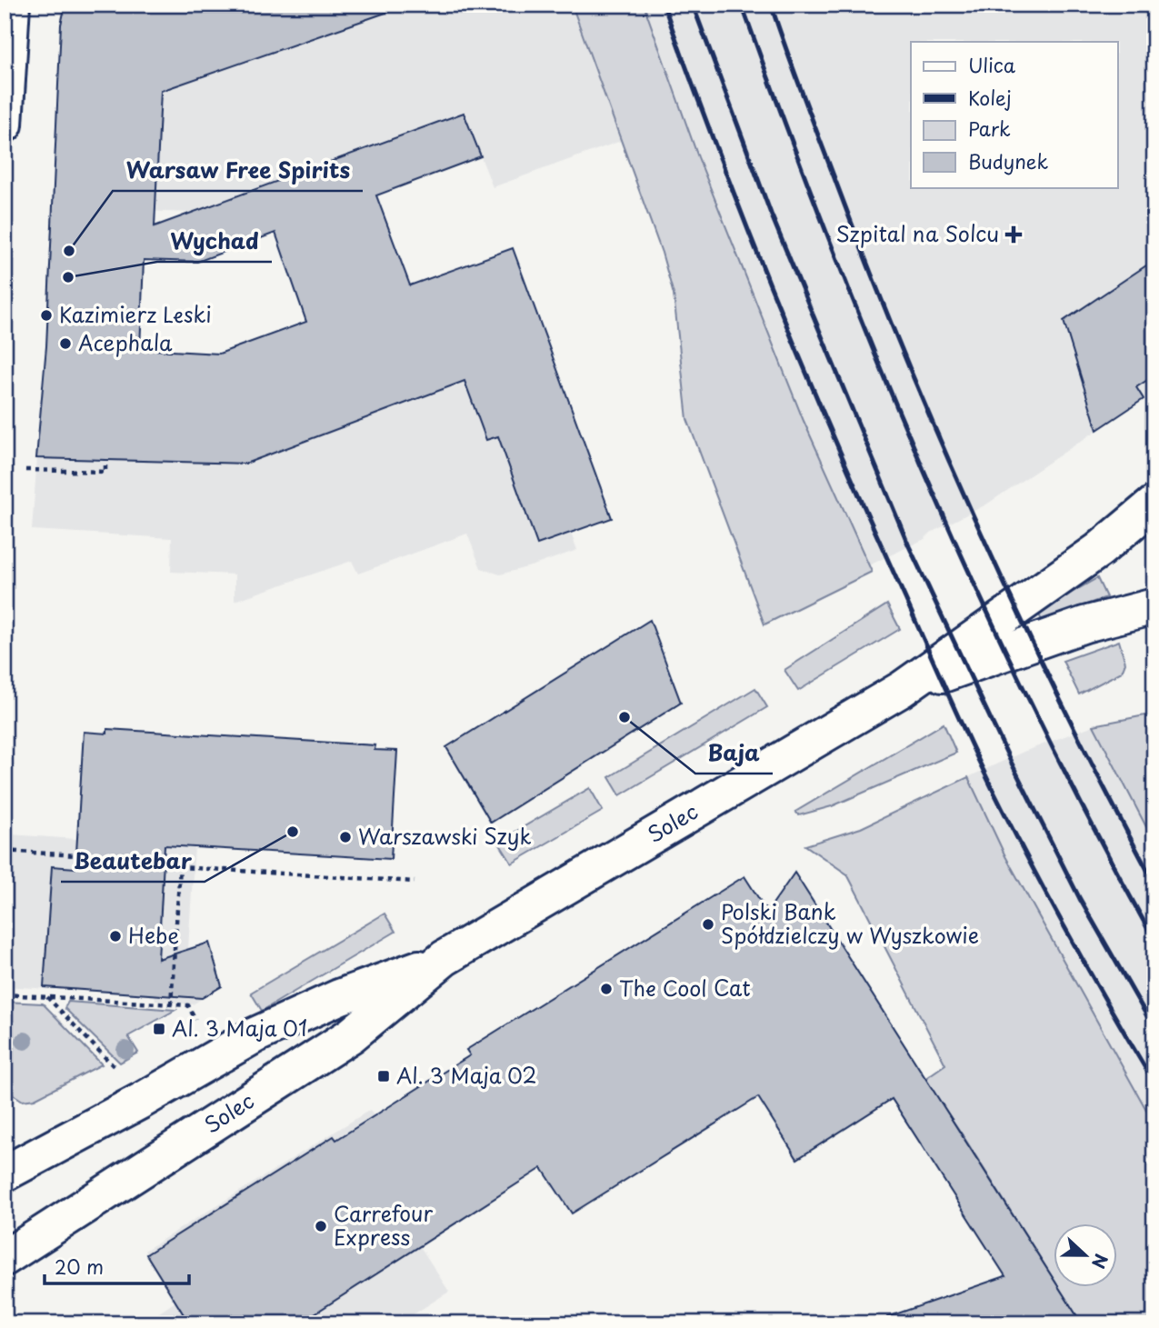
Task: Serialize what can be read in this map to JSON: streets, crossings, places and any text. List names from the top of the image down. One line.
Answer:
{"streets":{"street":["Solec"]},"places":{"health":["Szpital na Solcu"],"other":["Warsaw Free Spirits","Wychad","Kazimierz Leski","Acephala","Baja","Beautebar","Warszawski Szyk","Polski Bank Spółdzielczy w Wyszkowie","Hebe","The Cool Cat","Carrefour Express"],"transit":["Al. 3 Maja 01","Al. 3 Maja 02"]},"legend":["Ulica","Kolej","Park","Budynek"],"scale_bar":"20 m","north":"right"}
